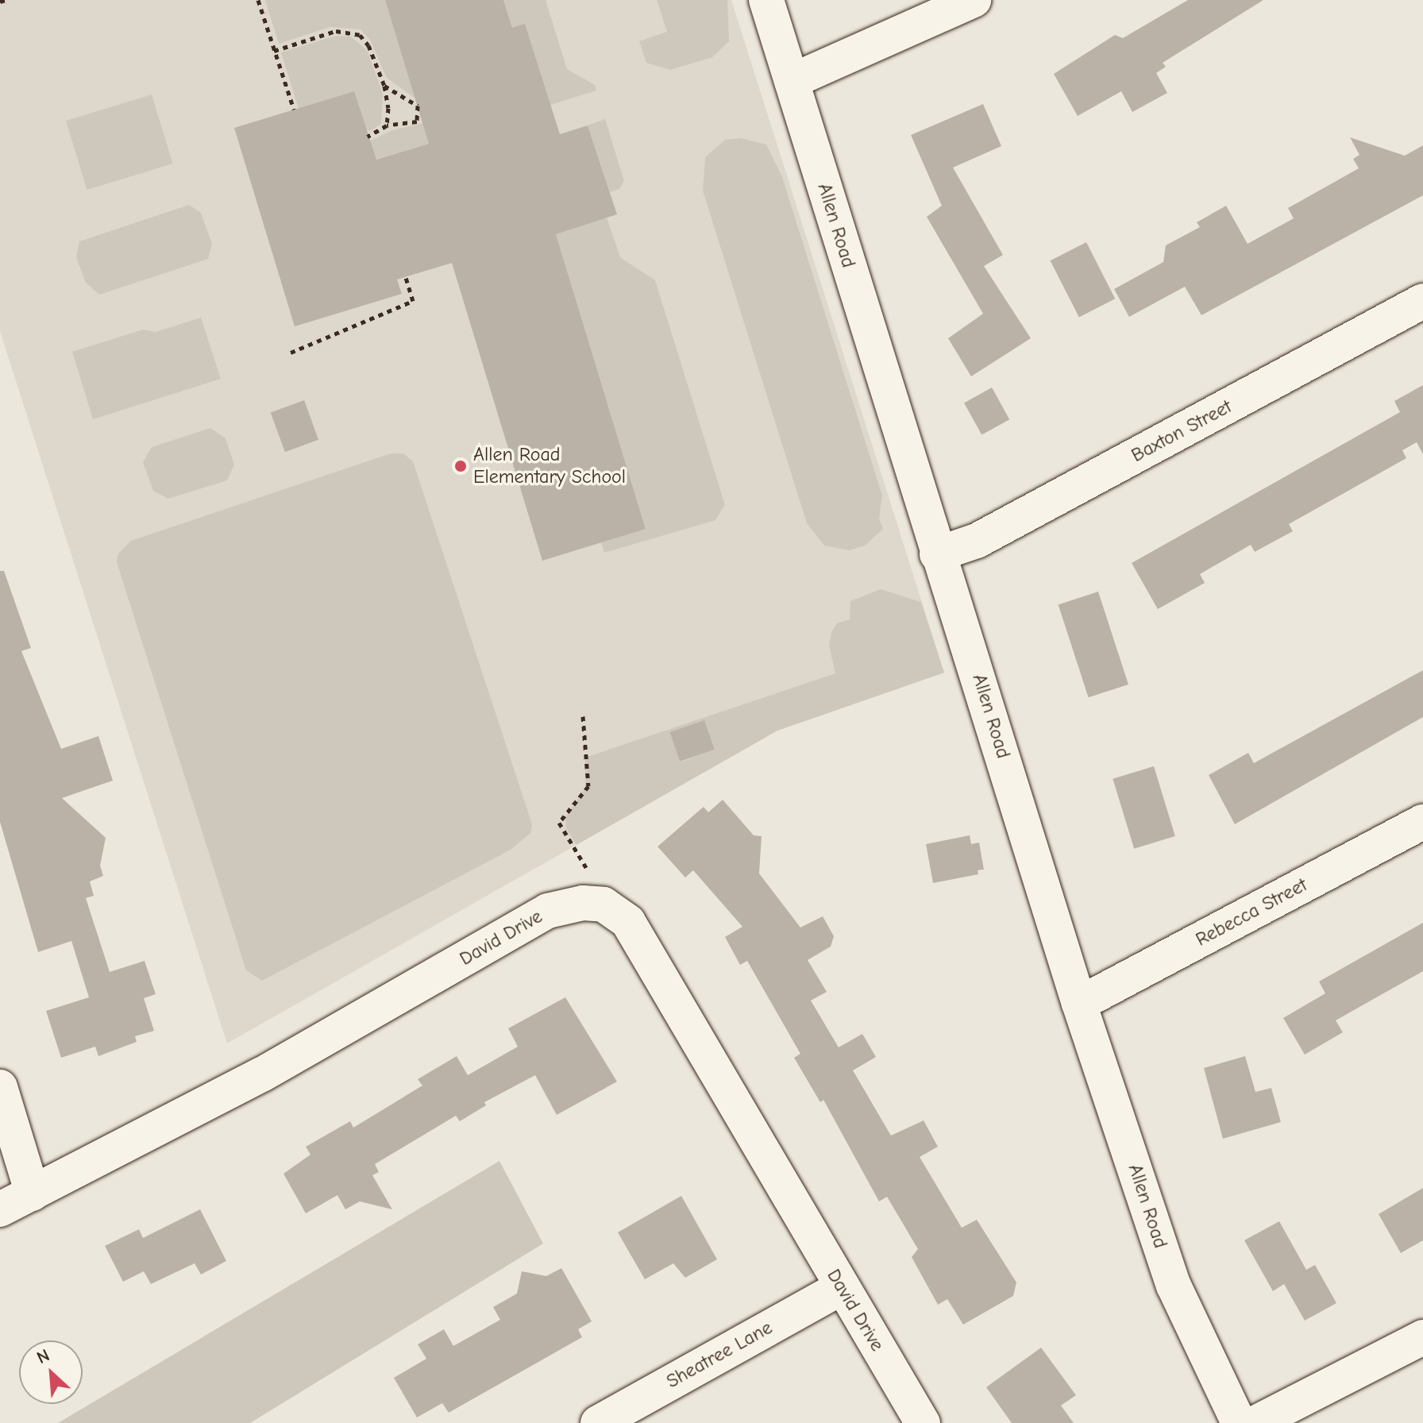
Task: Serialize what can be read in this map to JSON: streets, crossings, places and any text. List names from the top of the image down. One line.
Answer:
{"streets":{"street":["Allen Road","Baxton Street","Rebecca Street","David Drive","Sheatree Lane"]},"crossings":[["Allen Road","Baxton Street"],["Allen Road","Rebecca Street"],["David Drive","Sheatree Lane"]],"places":["Allen Road Elementary School"],"north":"top left"}
